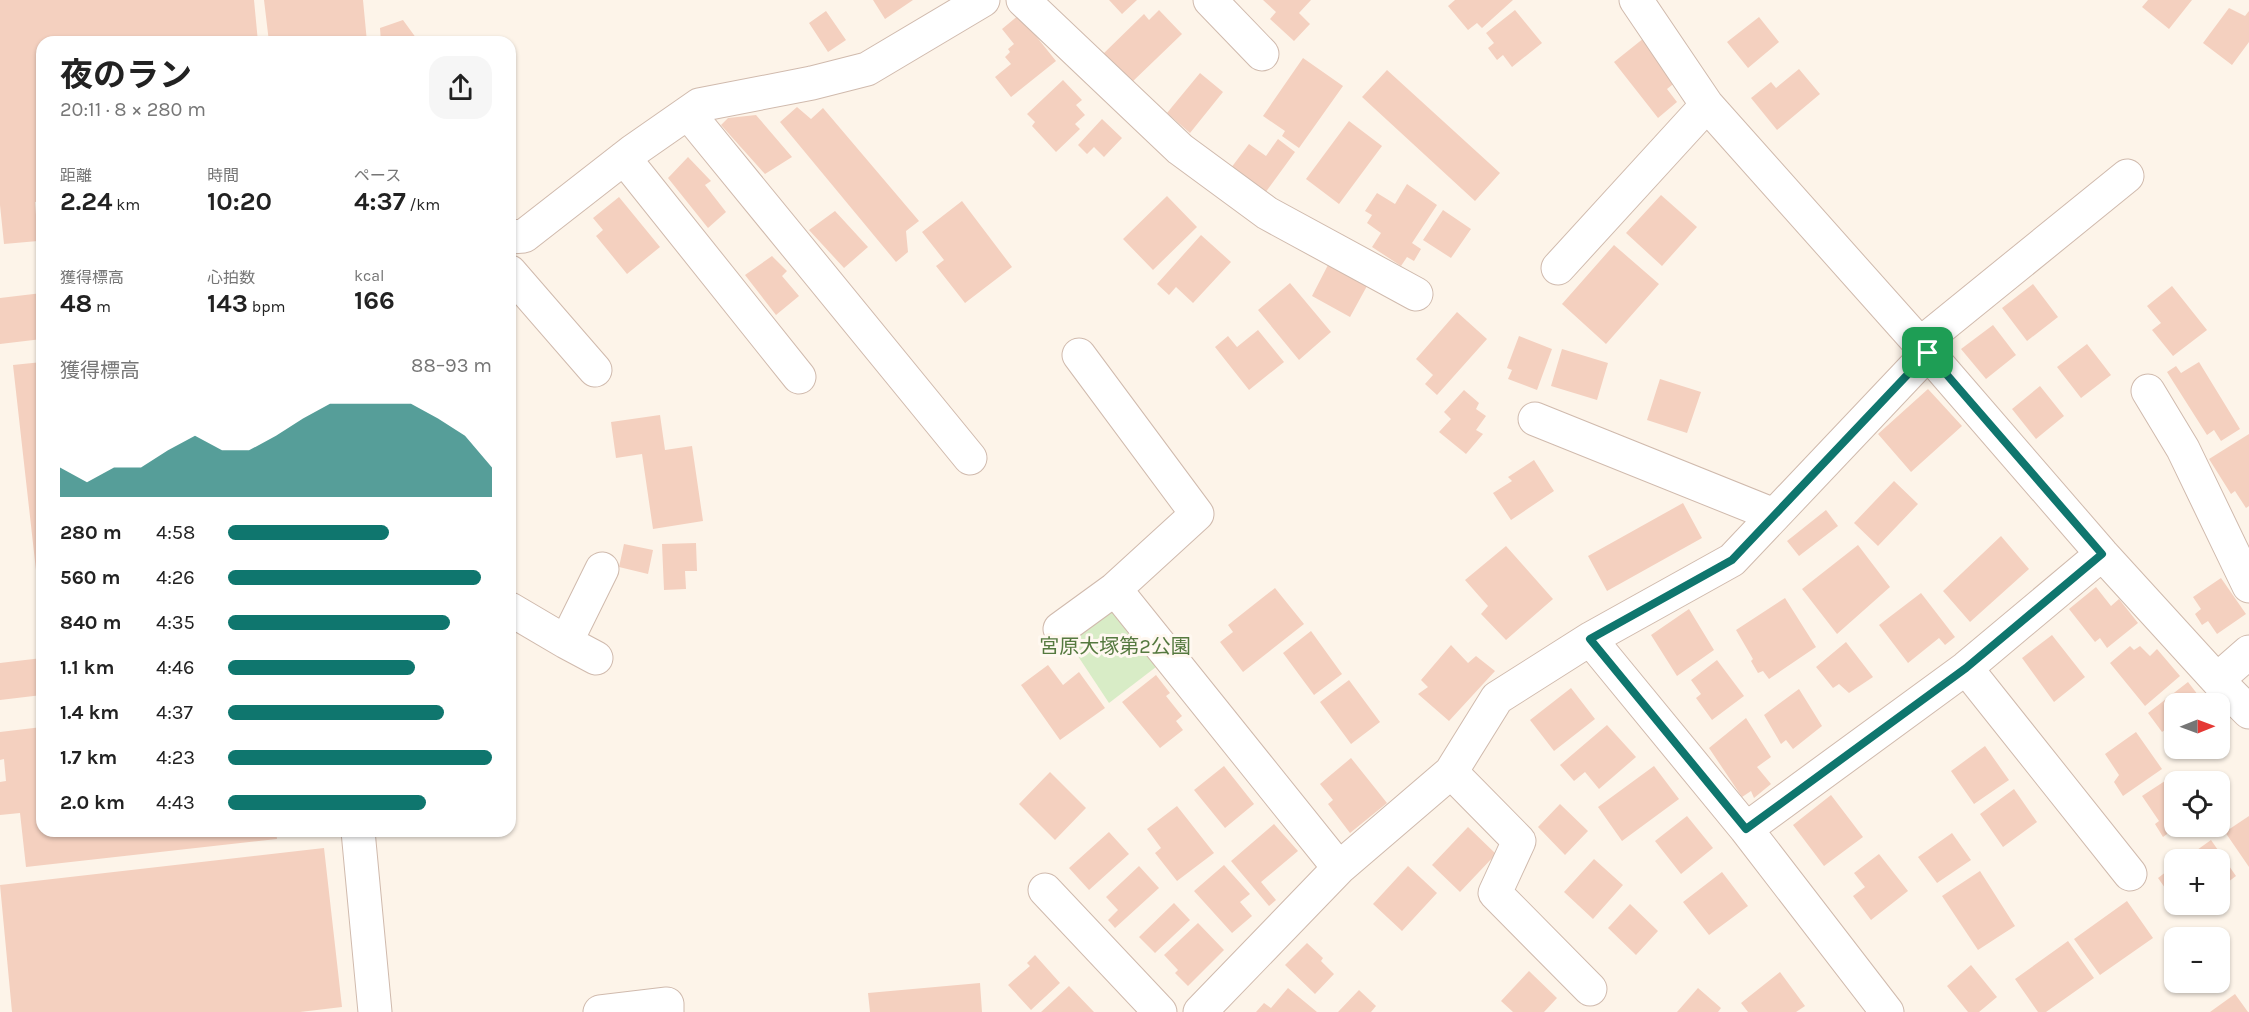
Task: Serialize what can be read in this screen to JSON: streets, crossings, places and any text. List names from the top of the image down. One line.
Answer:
{"parks":["宮原大塚第2公園"],"north":"right","page":{"heading":["夜のラン","20:11 · 8 × 280 m"],"stats":[["距離","2.24 km"],["時間","10:20"],["ペース","4:37 /km"],["獲得標高","48 m"],["心拍数","143 bpm"],["kcal","166"]],"chart":["獲得標高","88–93 m"],"list":[{"name":"280 m","note":"4:58"},{"name":"560 m","note":"4:26"},{"name":"840 m","note":"4:35"},{"name":"1.1 km","note":"4:46"},{"name":"1.4 km","note":"4:37"},{"name":"1.7 km","note":"4:23"},{"name":"2.0 km","note":"4:43"}],"map_buttons":["+","−"]}}
